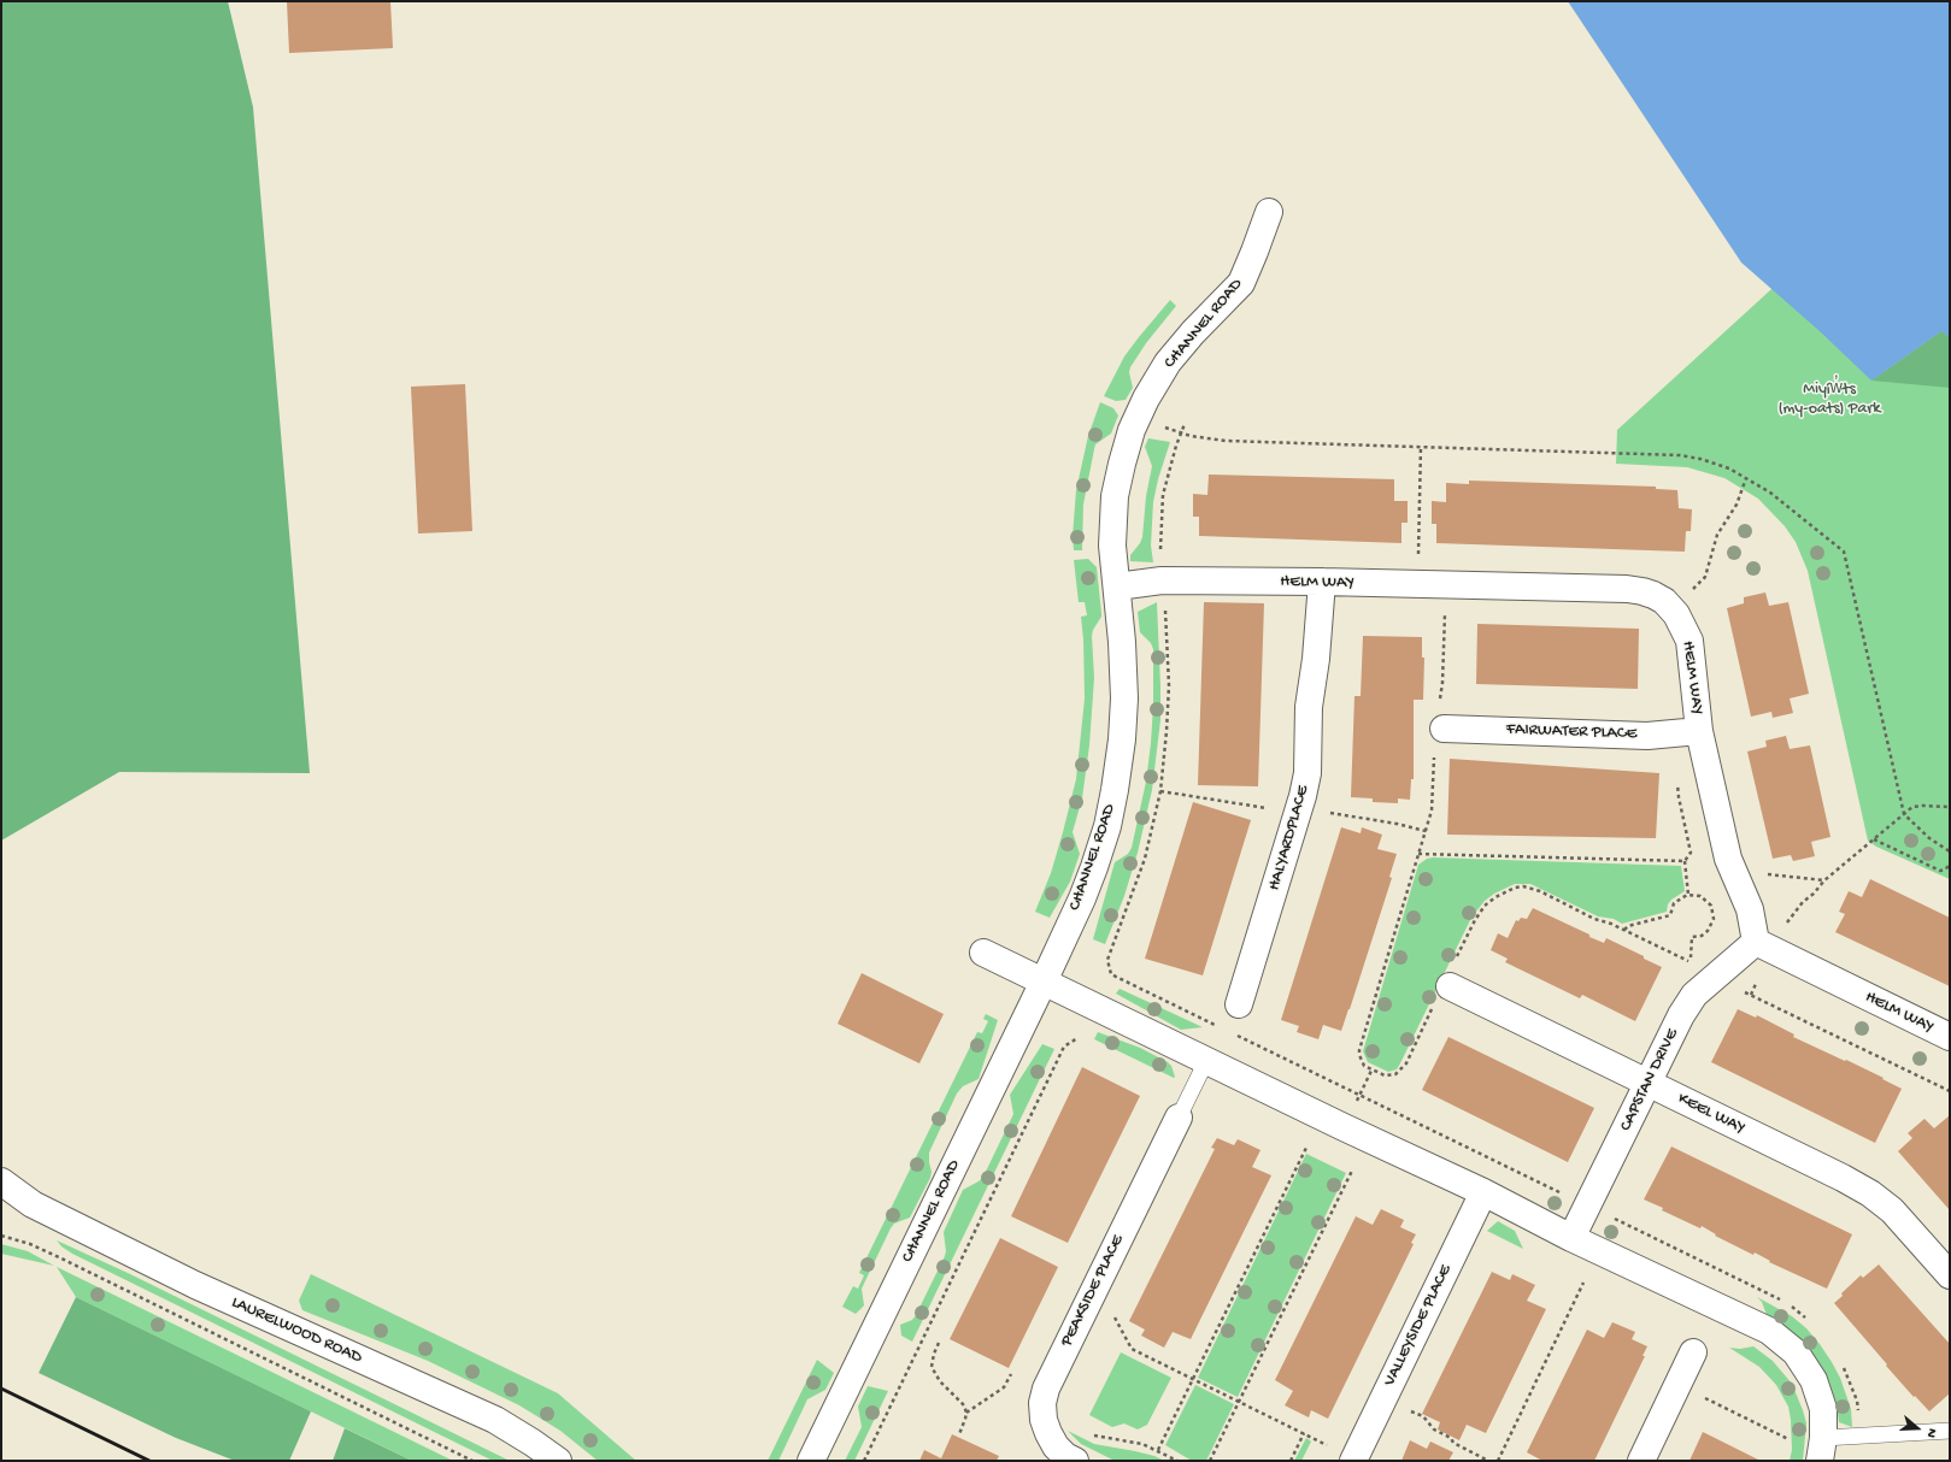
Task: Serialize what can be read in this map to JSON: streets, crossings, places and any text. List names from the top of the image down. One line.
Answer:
{"streets":{"street":["CHANNEL ROAD","HELM WAY","FAIRWATER PLACE","HALYARDPLACE","CAPSTAN DRIVE","KEEL WAY","PEAKSIDE PLACE","VALLEYSIDE PLACE","LAURELWOOD ROAD"]},"crossings":[["CHANNEL ROAD","HELM WAY"],["HELM WAY","FAIRWATER PLACE"],["HELM WAY","HALYARDPLACE"],["HELM WAY","CAPSTAN DRIVE"],["CAPSTAN DRIVE","KEEL WAY"]],"parks":["Miyíw̓ts (my-oats) Park"],"north":"right"}
